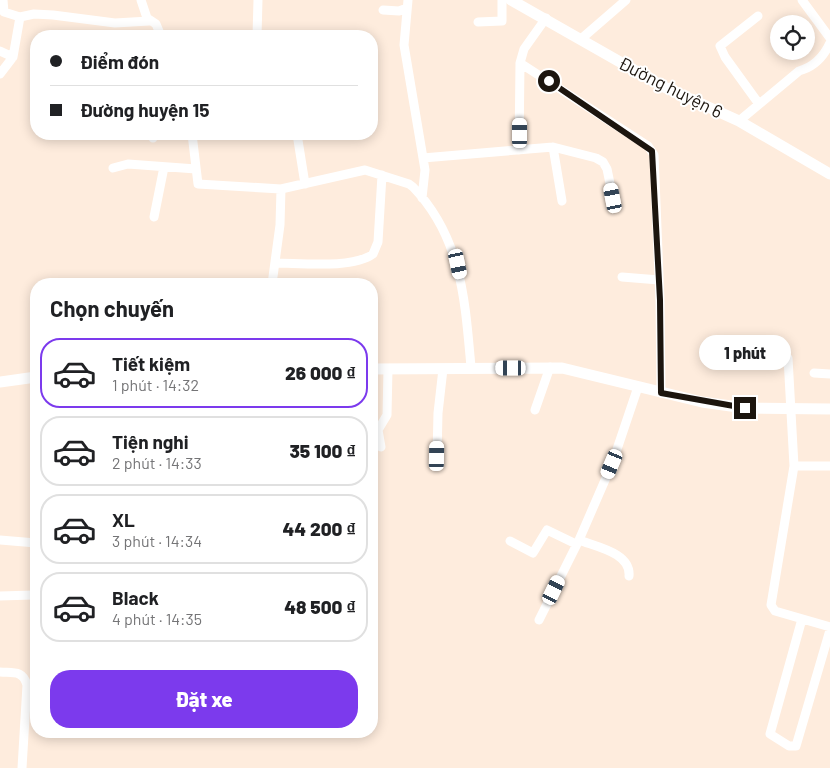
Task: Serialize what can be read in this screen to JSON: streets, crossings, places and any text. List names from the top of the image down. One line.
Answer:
{"streets":{"street":["Đường huyện 6"]},"page":{"banner":["Điểm đón","Đường huyện 15"],"heading":"Chọn chuyến","bubble":"1 phút","list":[{"name":"Tiết kiệm","note":"1 phút · 14:32","value":"26 000 ₫"},{"name":"Tiện nghi","note":"2 phút · 14:33","value":"35 100 ₫"},{"name":"XL","note":"3 phút · 14:34","value":"44 200 ₫"},{"name":"Black","note":"4 phút · 14:35","value":"48 500 ₫"}],"buttons":"Đặt xe"}}
